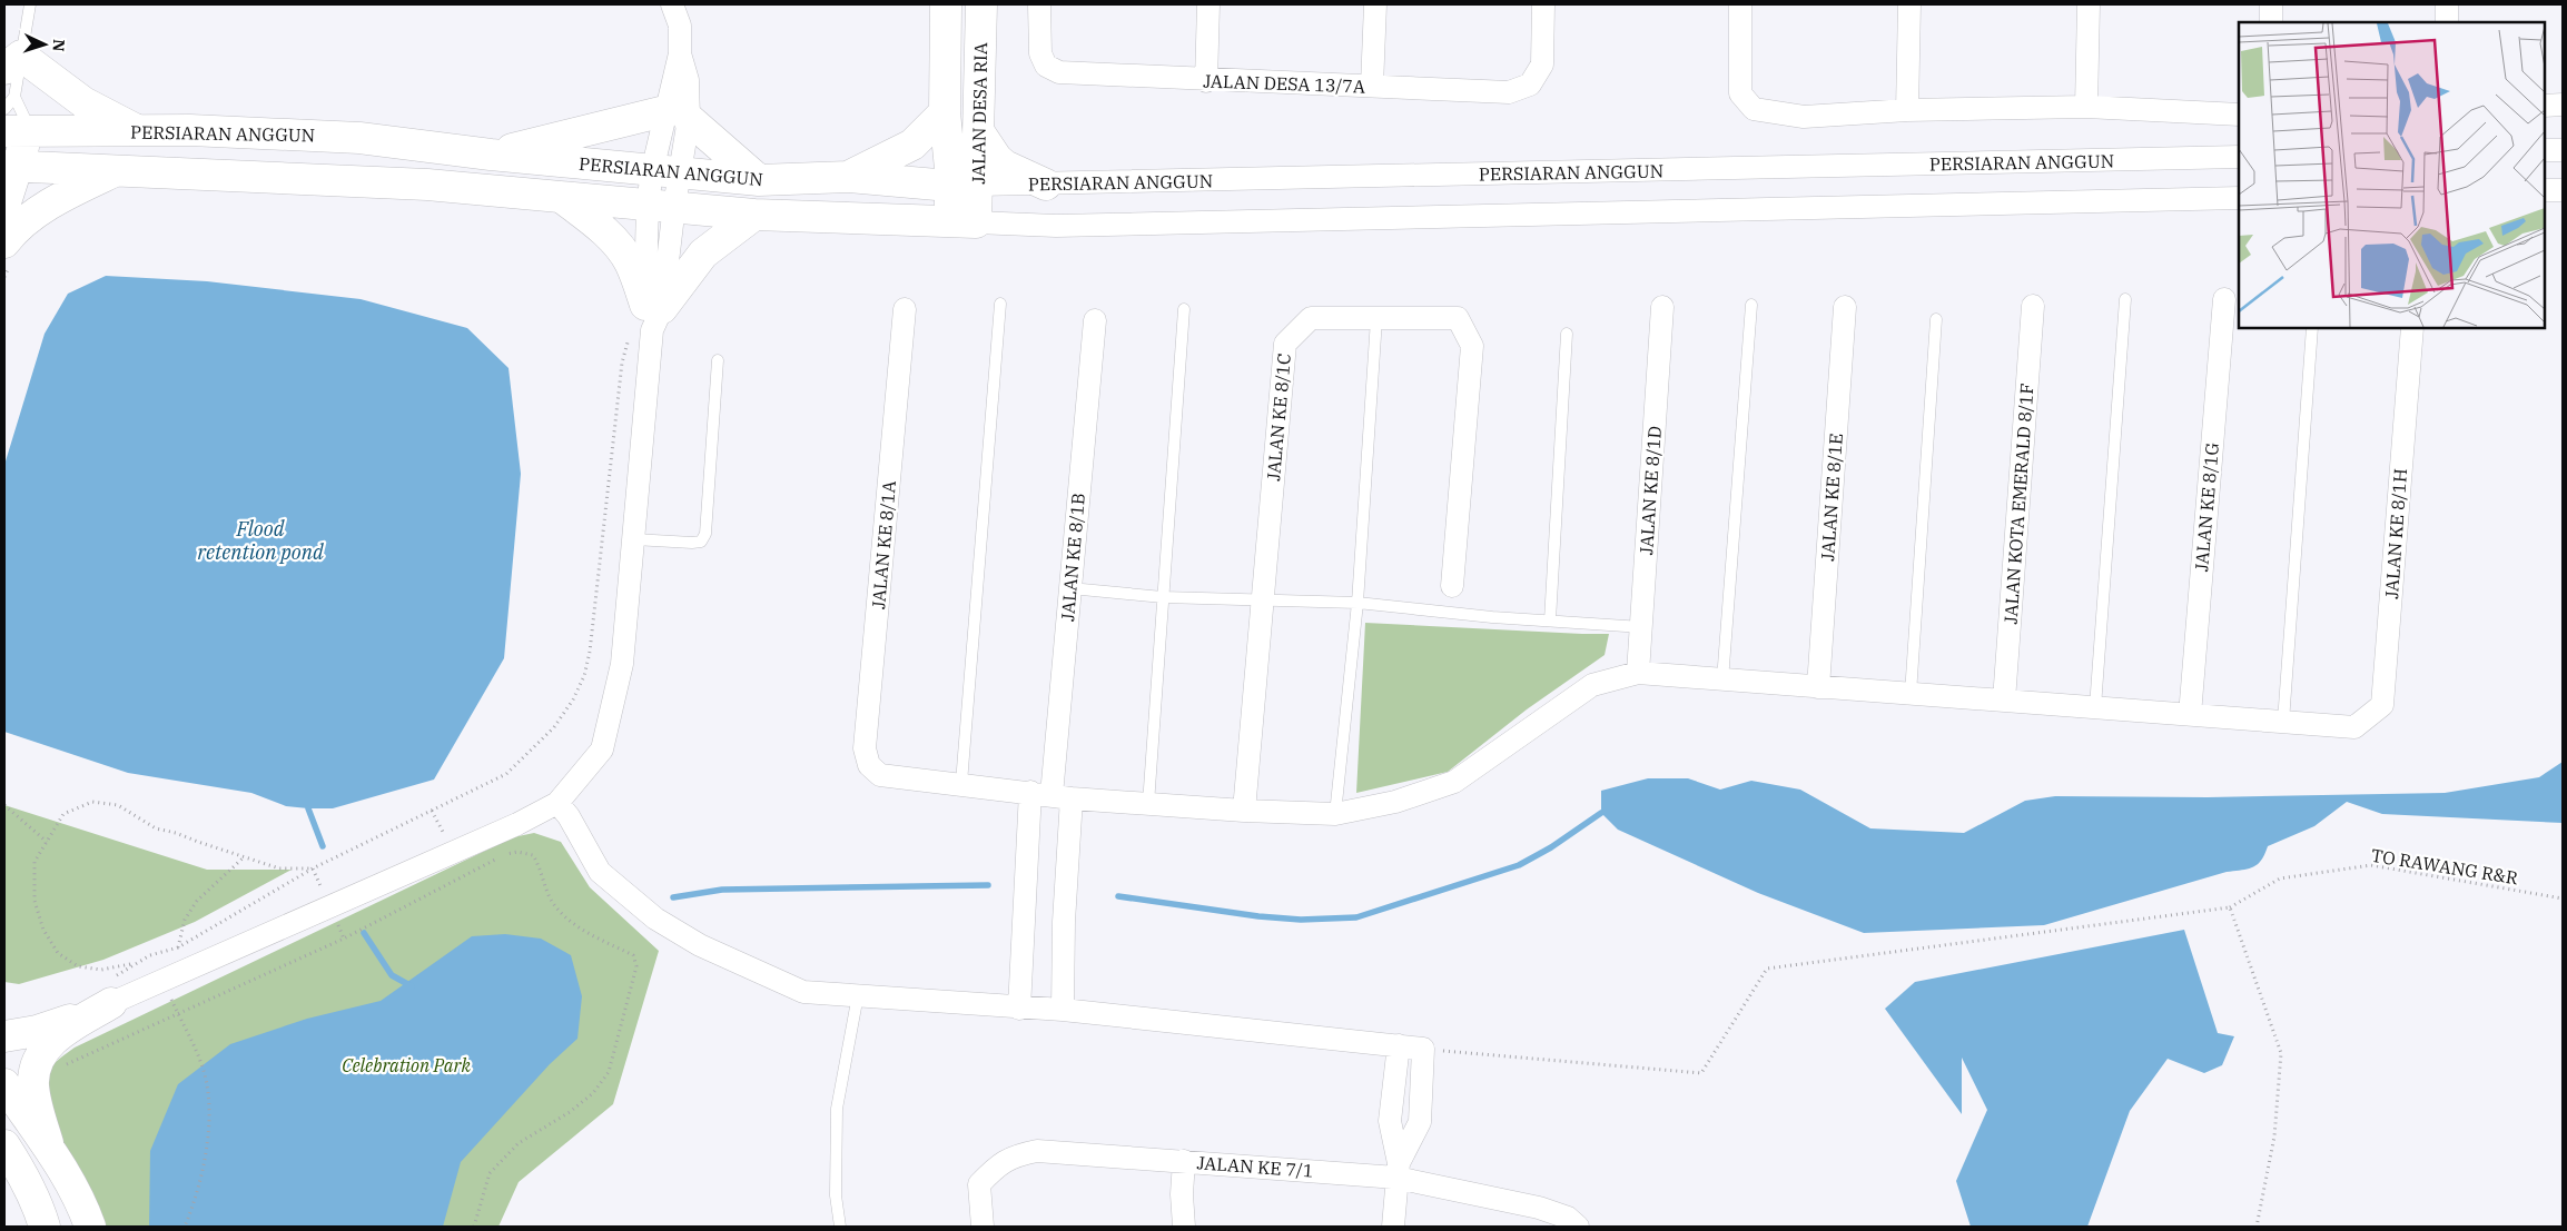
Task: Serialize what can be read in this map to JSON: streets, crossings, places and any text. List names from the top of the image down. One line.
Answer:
{"streets":{"main road":["JALAN DESA RIA","PERSIARAN ANGGUN"],"street":["JALAN DESA 13/7A","JALAN KE 8/1C","JALAN KE 8/1D","JALAN KE 8/1E","JALAN KOTA EMERALD 8/1F","JALAN KE 8/1G","JALAN KE 8/1H","JALAN KE 8/1A","JALAN KE 8/1B","JALAN KE 7/1"],"path":["TO RAWANG R&R"]},"crossings":[["JALAN DESA RIA","PERSIARAN ANGGUN"]],"water":["Flood retention pond"],"parks":["Celebration Park"],"north":"right"}
